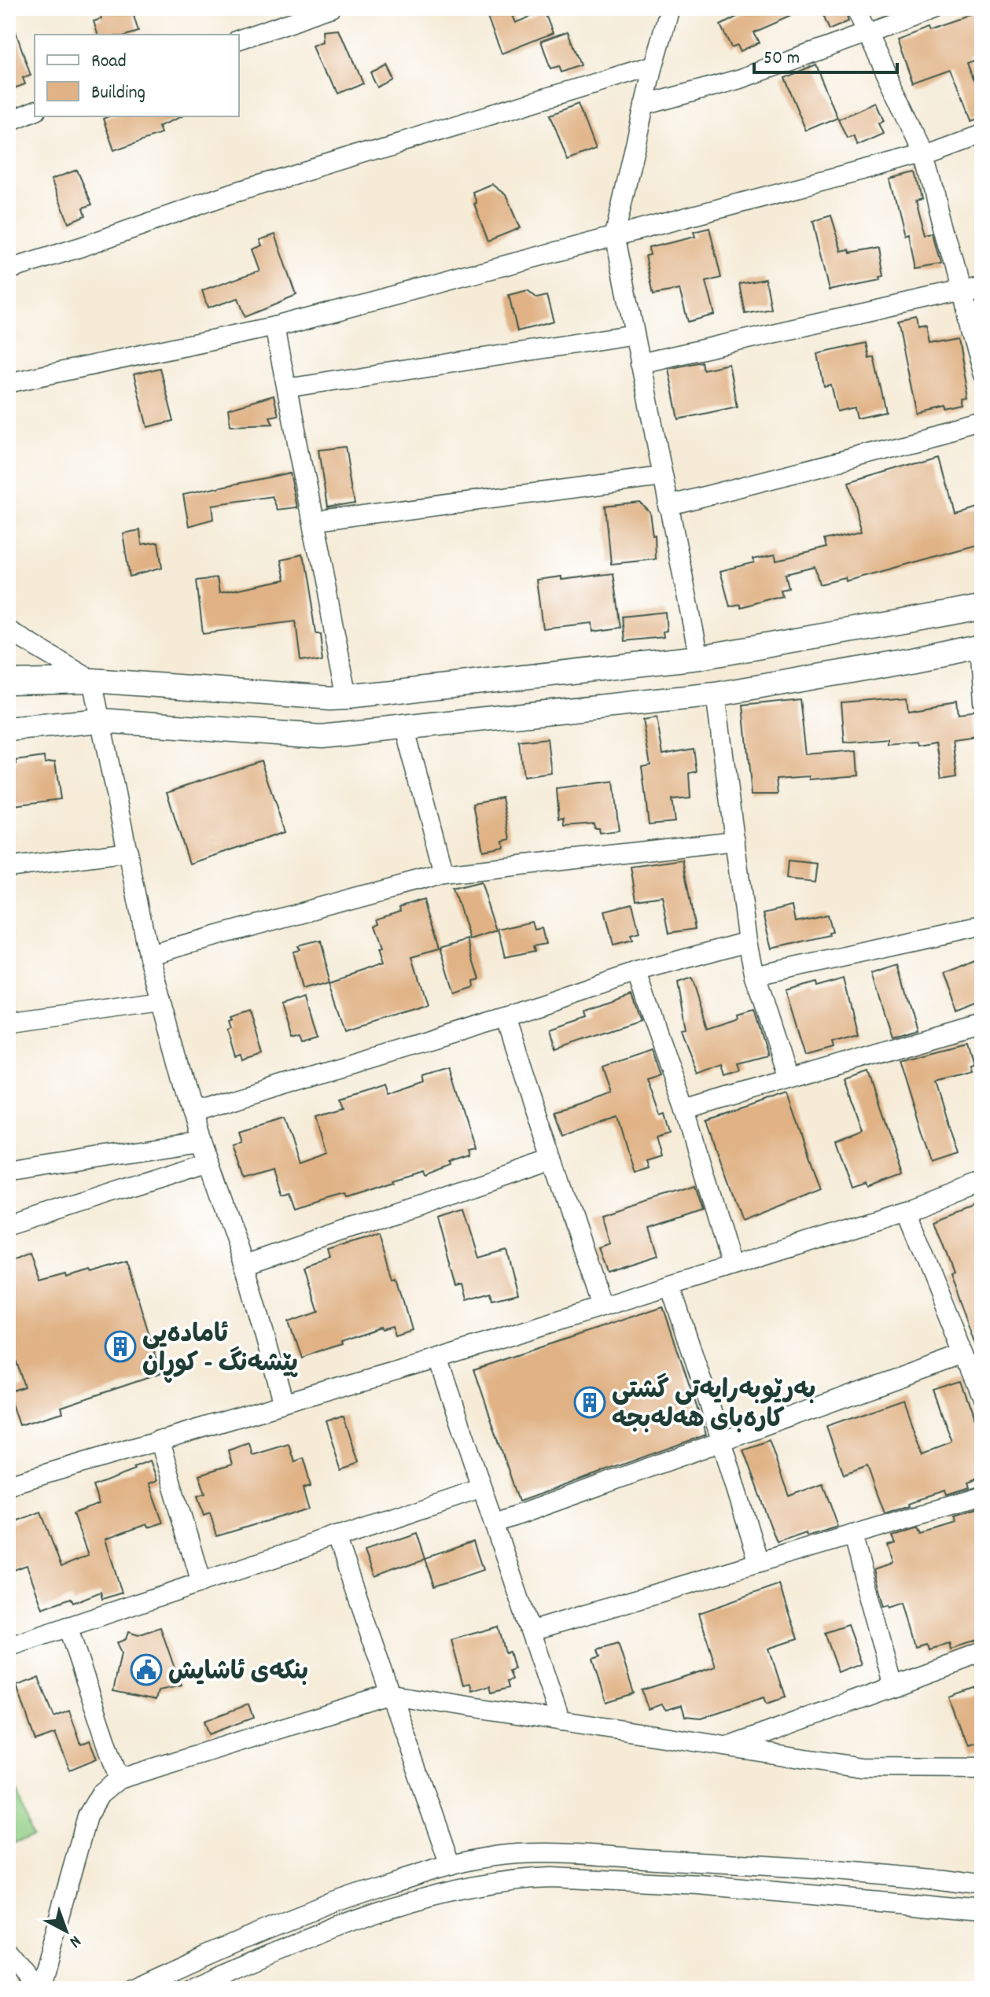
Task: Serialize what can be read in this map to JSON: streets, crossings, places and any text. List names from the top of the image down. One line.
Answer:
{"places":{"building":["ئامادەیی پێشەنگ - کوڕان","بەرێوبەرایەتی گشتی کارەبای هەلەبجە"],"public building":["بنکەی ئاشایش"]},"legend":["Road","Building"],"scale_bar":"50 m","north":"bottom right"}
